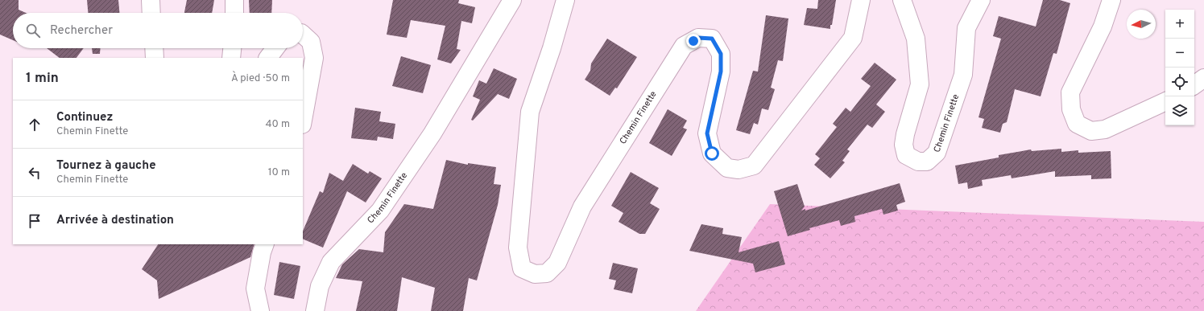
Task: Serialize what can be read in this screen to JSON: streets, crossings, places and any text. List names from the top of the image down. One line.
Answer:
{"streets":{"street":["Chemin Finette"]},"north":"left","page":{"map_buttons":["+","−"],"search":"Rechercher","heading":["1 min","À pied · 50 m"],"list":[["Continuez","Chemin Finette","40 m"],["Tournez à gauche","Chemin Finette","10 m"],"Arrivée à destination"]}}
